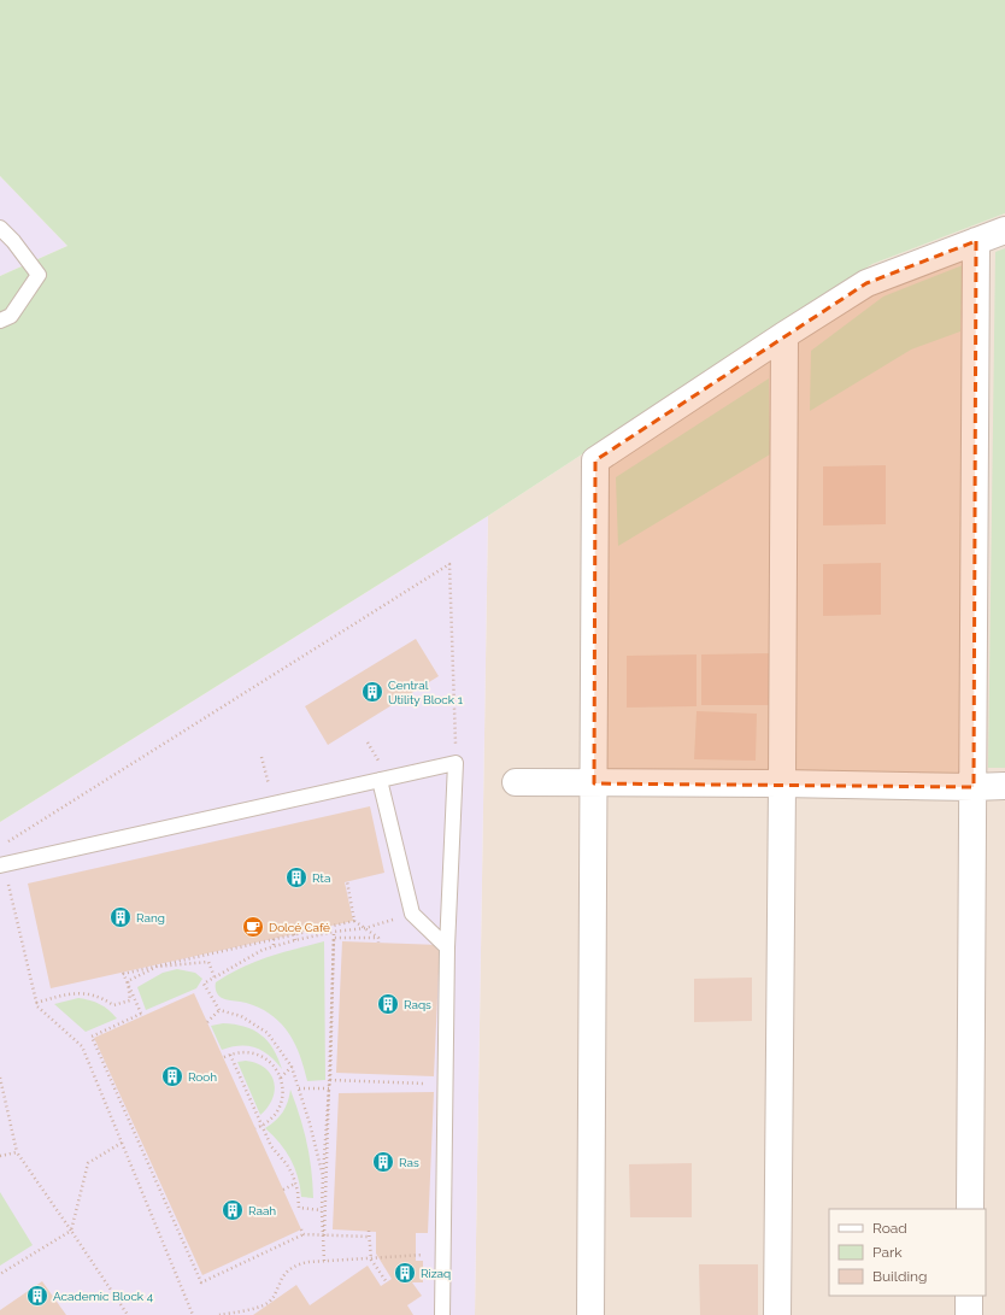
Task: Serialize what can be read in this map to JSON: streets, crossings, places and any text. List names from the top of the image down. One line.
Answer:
{"places":{"building":["Central Utility Block 1","Rta","Rang","Raqs","Rooh","Ras","Raah","Rizaq","Academic Block 4"],"cafe":["Dolcé Café"]},"legend":["Road","Park","Building"]}
